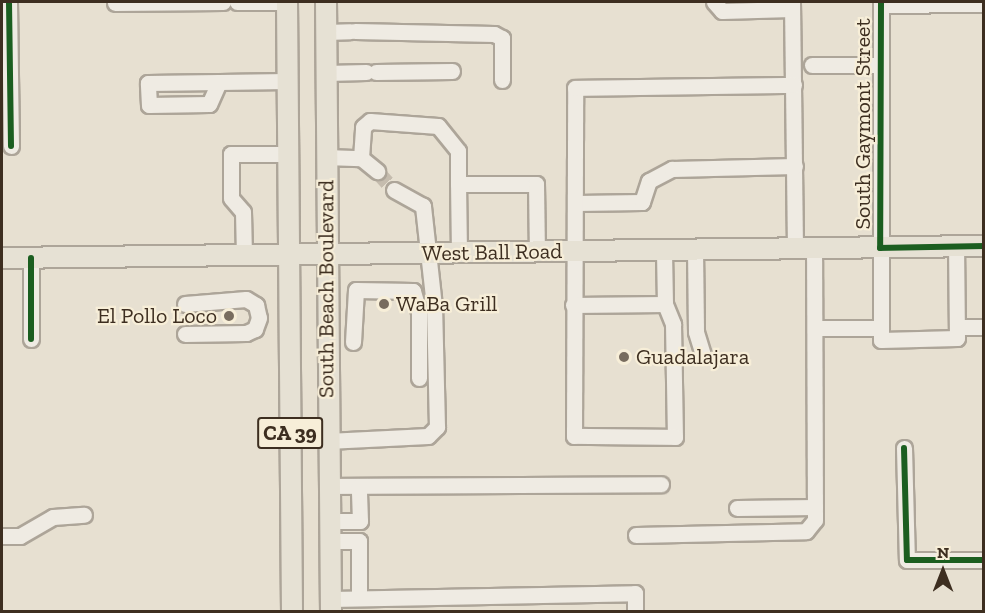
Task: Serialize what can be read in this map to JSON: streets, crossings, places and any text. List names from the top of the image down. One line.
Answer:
{"streets":{"main road":["West Ball Road","South Beach Boulevard","CA 39"],"street":["South Gaymont Street"]},"crossings":[["South Gaymont Street","West Ball Road"],["West Ball Road","South Beach Boulevard"]],"places":["WaBa Grill","El Pollo Loco","Guadalajara"],"north":"top"}
